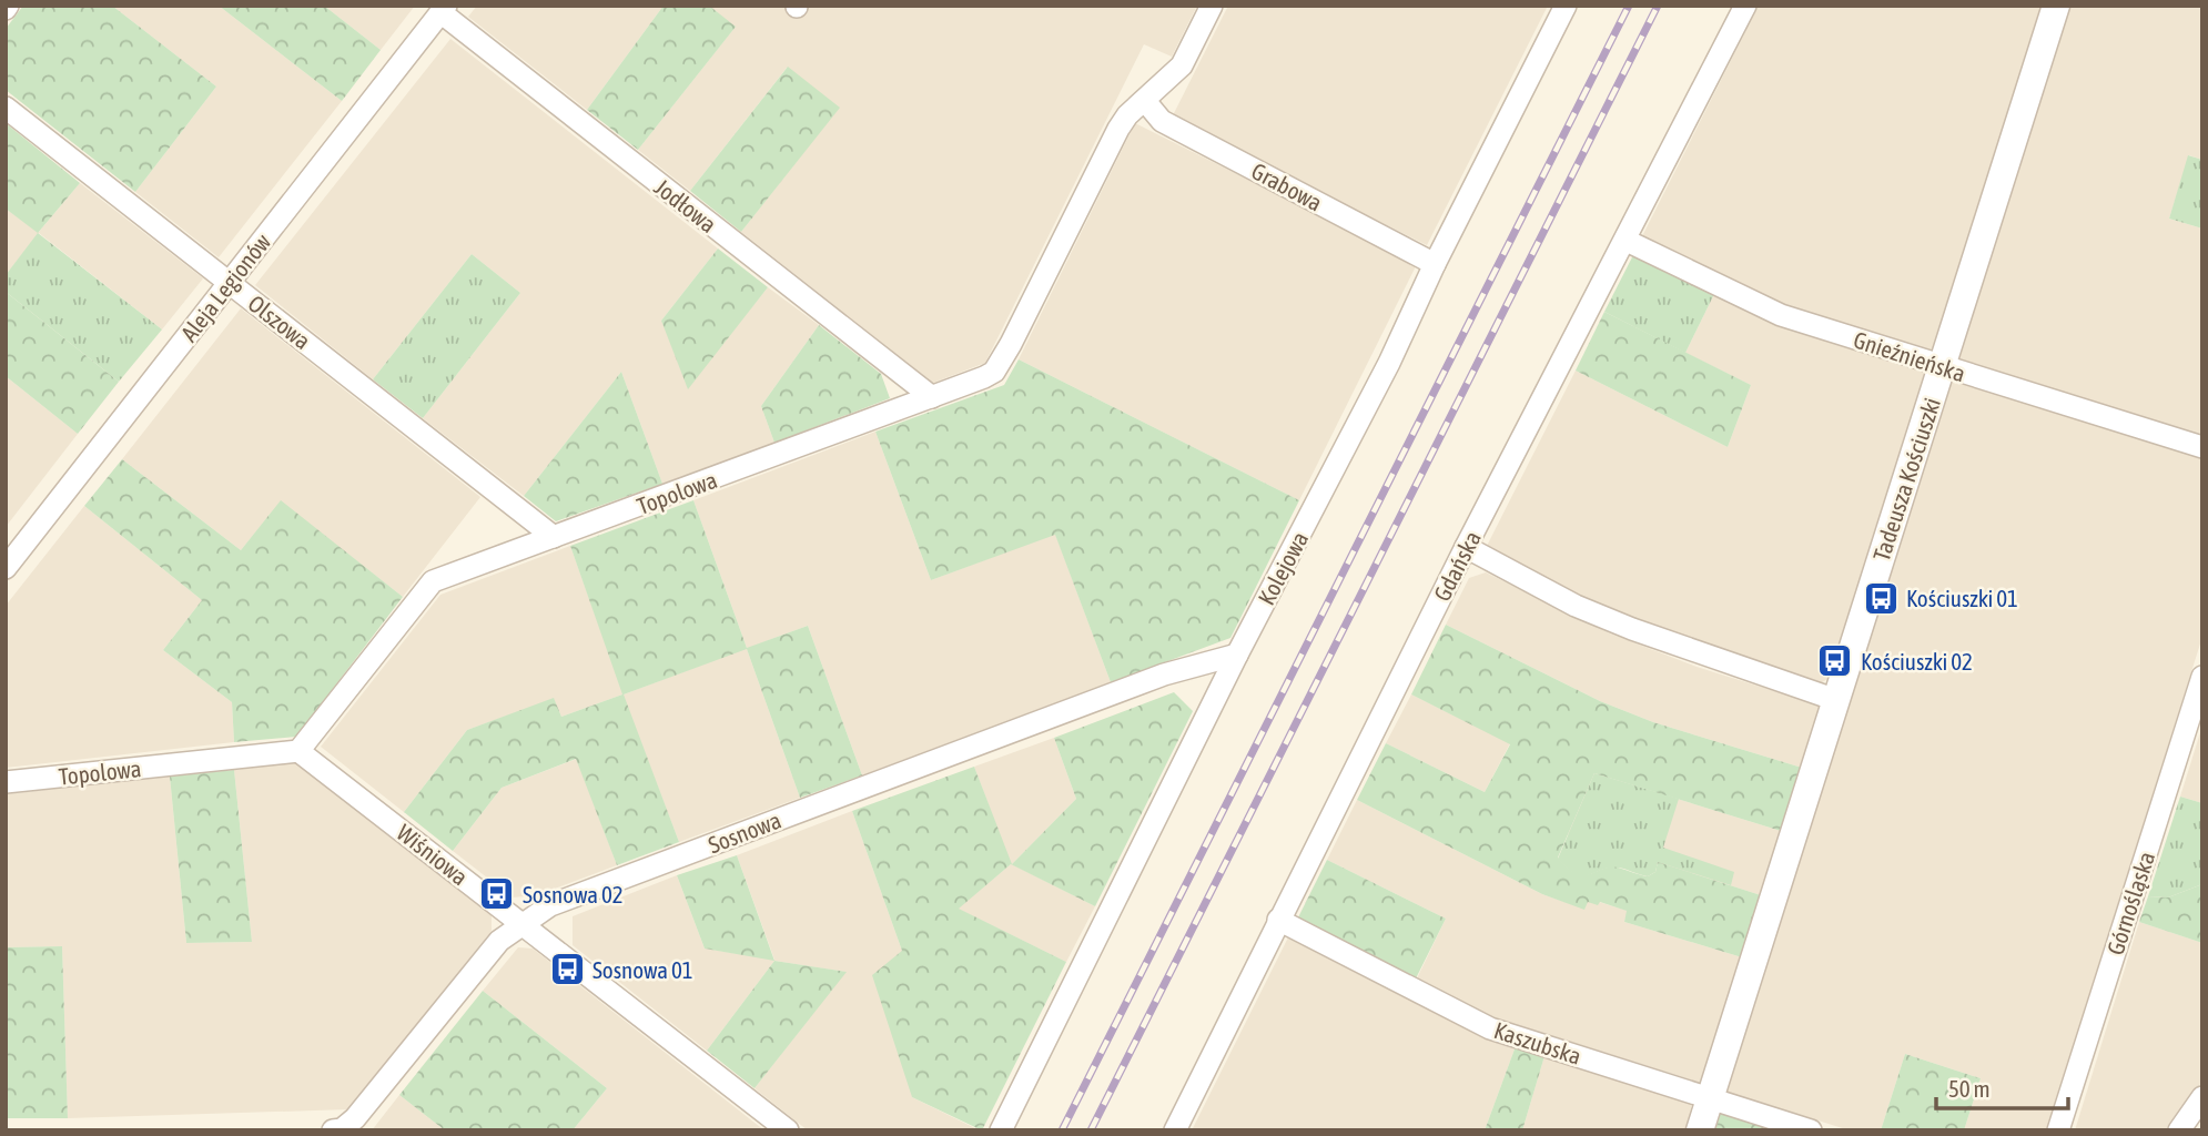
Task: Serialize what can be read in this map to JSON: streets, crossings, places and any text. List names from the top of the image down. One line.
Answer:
{"streets":{"street":["Grabowa","Jodłowa","Aleja Legionów","Olszowa","Gnieźnieńska","Tadeusza Kościuszki","Topolowa","Gdańska","Kolejowa","Sosnowa","Wiśniowa","Górnośląska","Kaszubska"]},"crossings":[["Grabowa","Topolowa"],["Grabowa","Kolejowa"],["Jodłowa","Aleja Legionów"],["Jodłowa","Topolowa"],["Aleja Legionów","Olszowa"],["Olszowa","Topolowa"],["Gnieźnieńska","Tadeusza Kościuszki"],["Gnieźnieńska","Gdańska"],["Tadeusza Kościuszki","Kaszubska"],["Topolowa","Wiśniowa"],["Gdańska","Kaszubska"],["Kolejowa","Sosnowa"],["Sosnowa","Wiśniowa"]],"places":{"bus stop":["Kościuszki 01","Kościuszki 02","Sosnowa 02","Sosnowa 01"]},"scale_bar":"50 m"}
